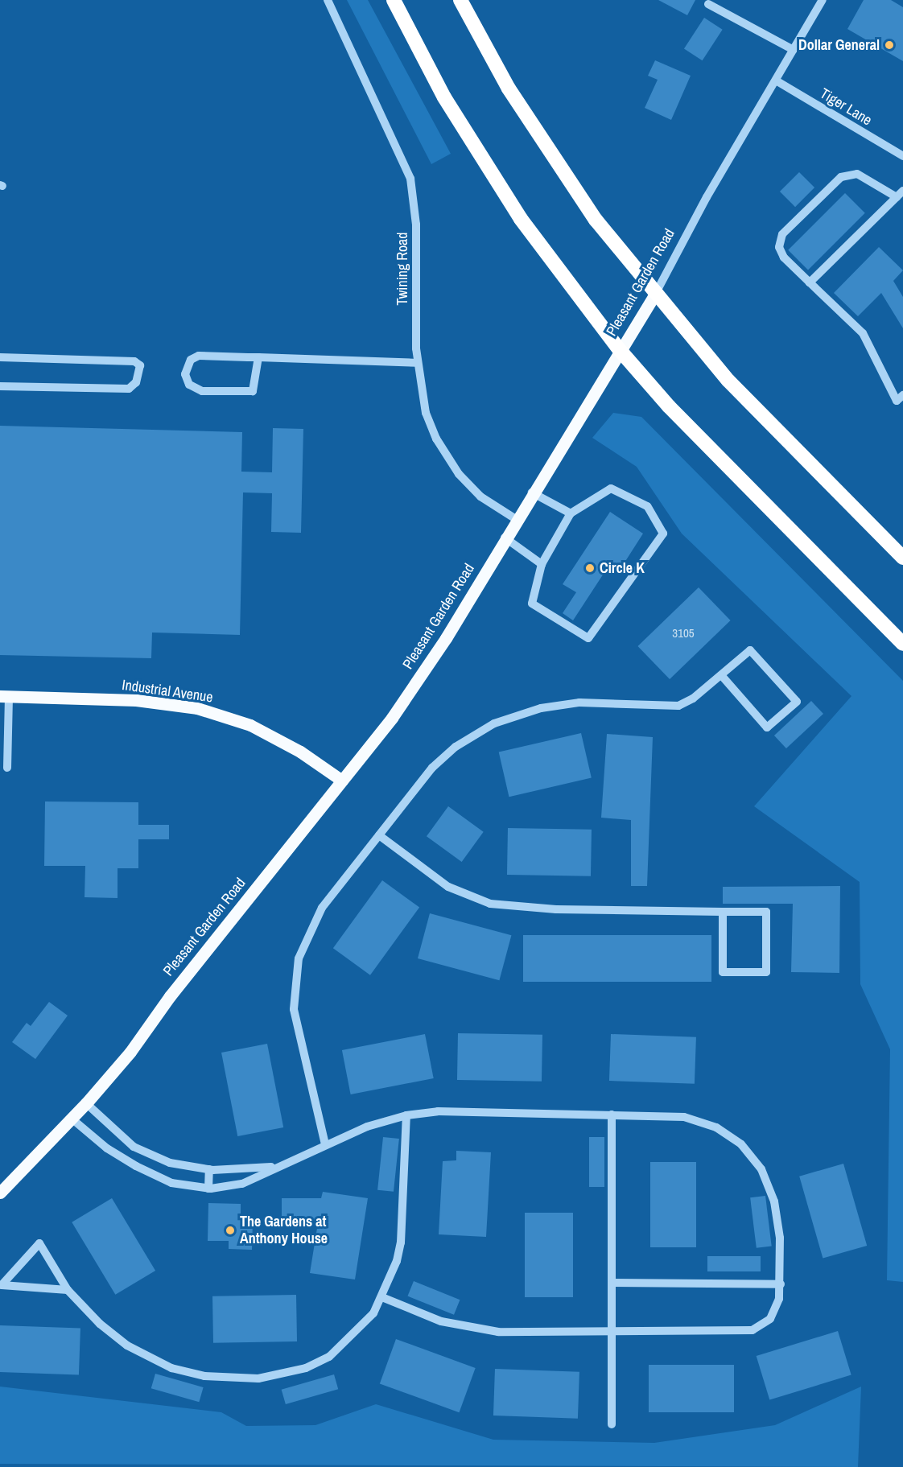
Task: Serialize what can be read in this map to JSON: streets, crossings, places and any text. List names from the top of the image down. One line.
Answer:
{"streets":{"main road":["Pleasant Garden Road","Industrial Avenue"],"street":["Tiger Lane","Twining Road"]},"crossings":[["Tiger Lane","Pleasant Garden Road"],["Twining Road","Pleasant Garden Road"],["Pleasant Garden Road","Industrial Avenue"]],"places":["Dollar General","Circle K","The Gardens at Anthony House"],"house_numbers":["3105"]}
